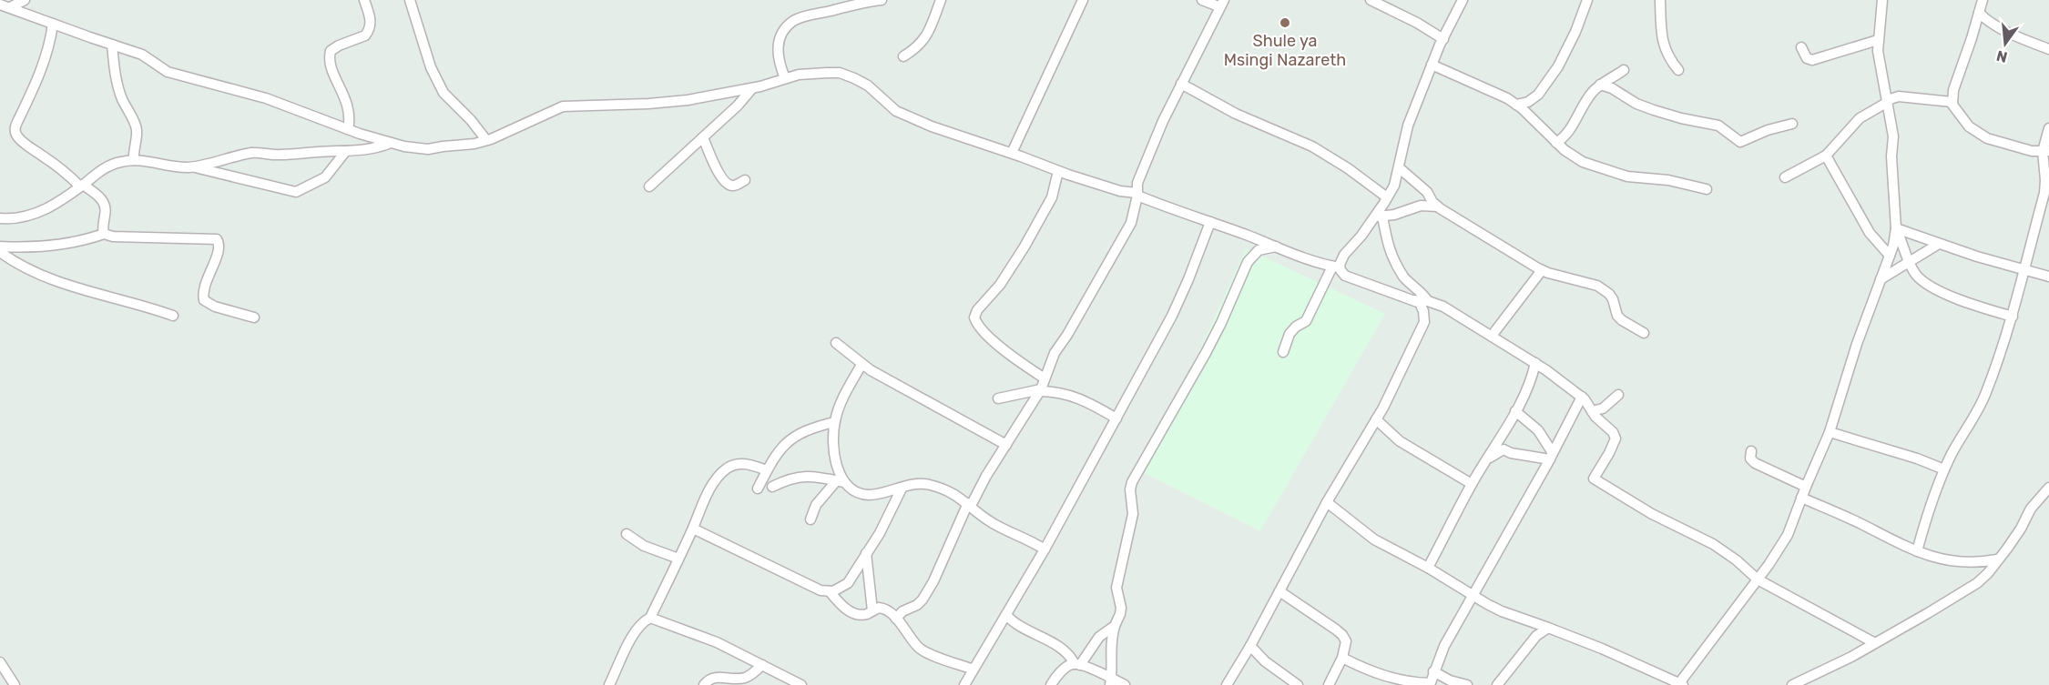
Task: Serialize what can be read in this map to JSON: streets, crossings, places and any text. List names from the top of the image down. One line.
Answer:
{"places":["Shule ya Msingi Nazareth"],"north":"bottom"}
